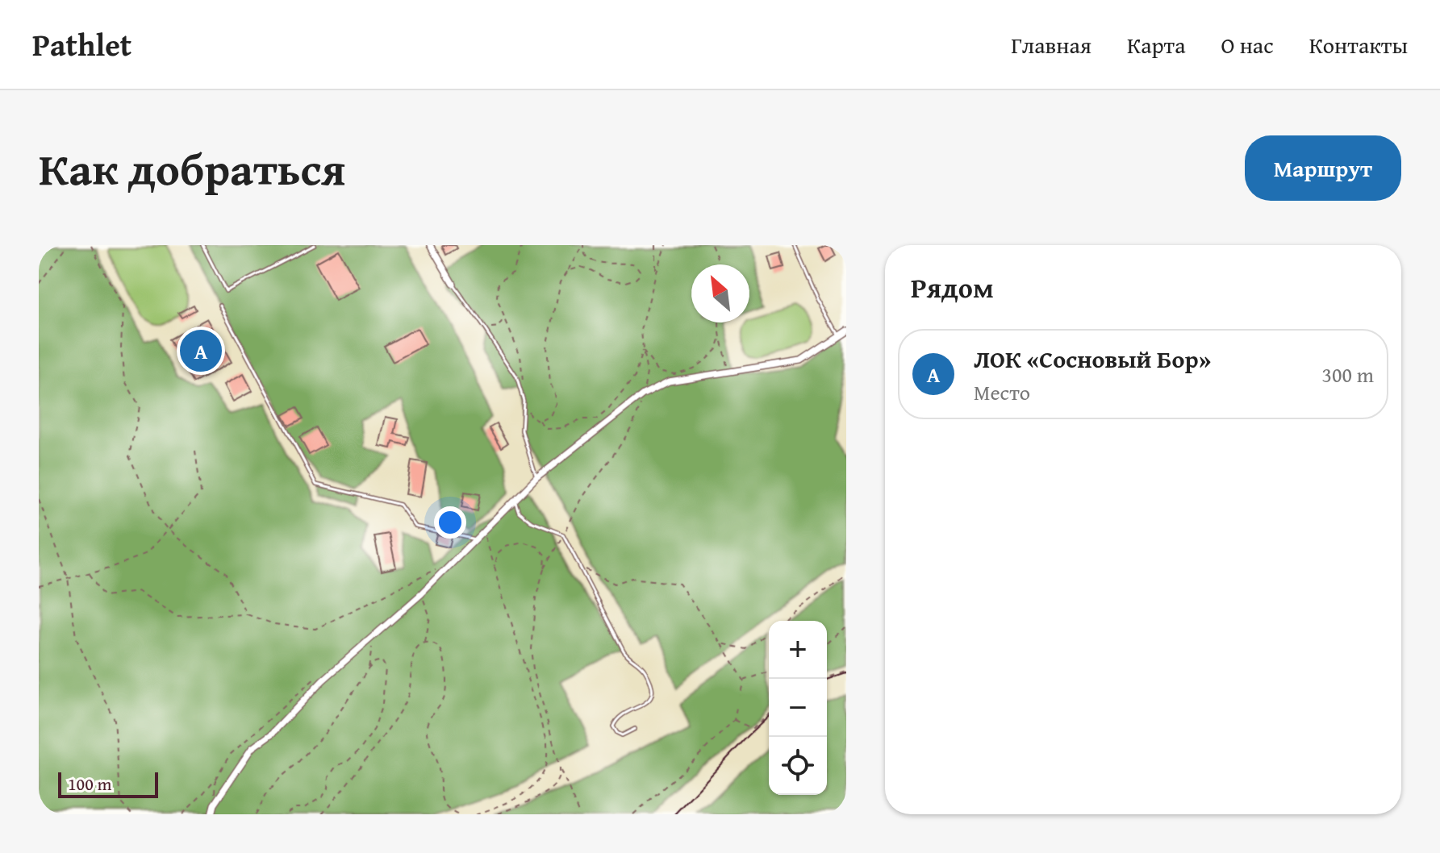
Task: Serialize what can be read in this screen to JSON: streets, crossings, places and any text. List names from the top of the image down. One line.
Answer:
{"scale_bar":"100 m","north":"top left","page":{"header":"Pathlet","nav":["Главная","Карта","О нас","Контакты"],"title":"Как добраться","buttons":"Маршрут","heading":"Рядом","pins":"A","list":[{"mark":"A","name":"ЛОК «Сосновый Бор»","note":"Место","value":"300 m"}],"map_buttons":["+","−"],"scale":"100 m"}}
